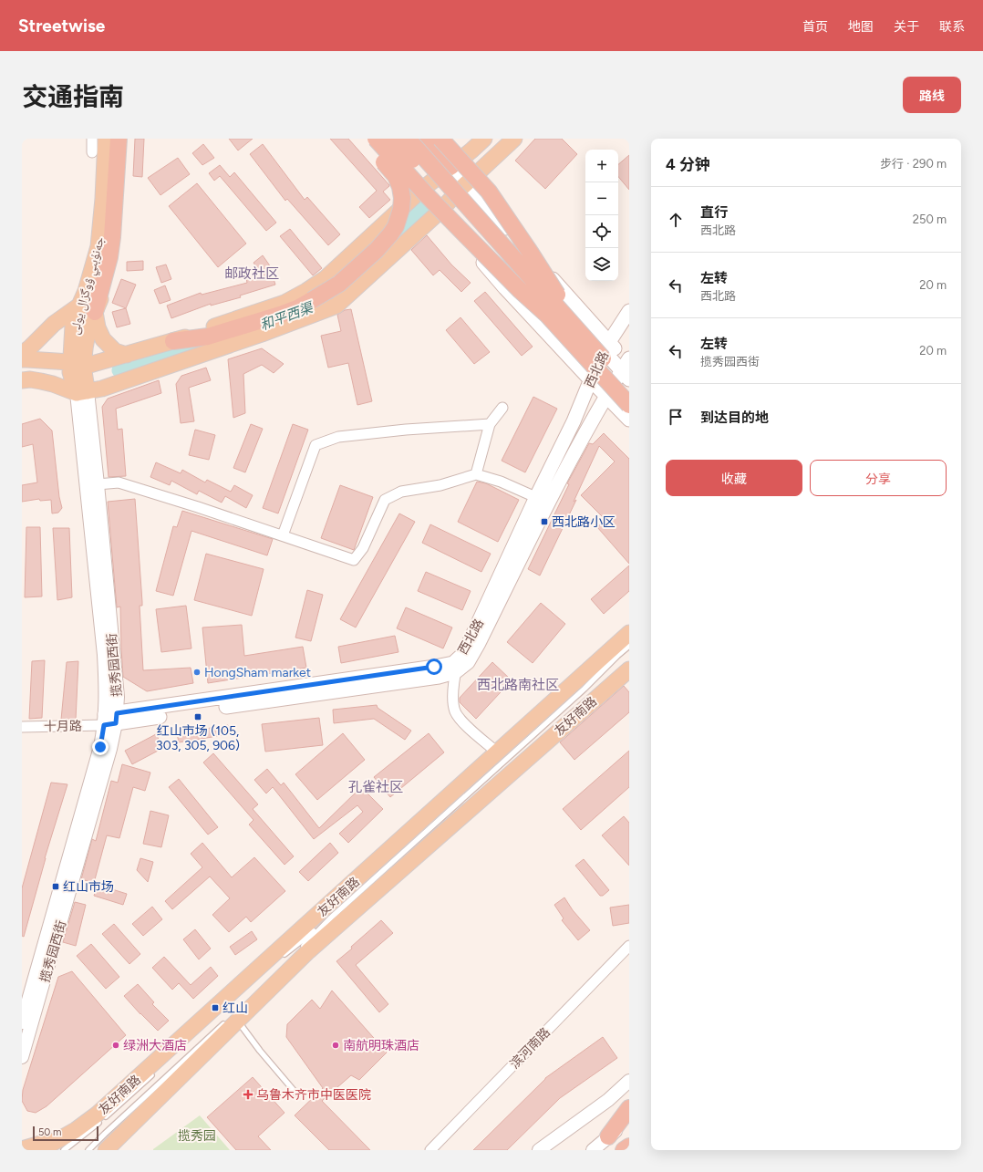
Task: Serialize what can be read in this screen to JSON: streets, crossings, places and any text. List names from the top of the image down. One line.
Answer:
{"streets":{"main road":["جەنۇبىي ۋوگزال يولى","西北路","友好南路"],"street":["揽秀园西街","十月路","滨河南路"]},"crossings":[["جەنۇبىي ۋوگزال يولى","揽秀园西街"],["西北路","揽秀园西街"],["西北路","十月路"],["揽秀园西街","十月路"]],"districts":["邮政社区","西北路南社区","孔雀社区"],"water":["和平西渠"],"parks":["揽秀园"],"places":{"transit":["西北路小区","红山市场 (105, 303, 305, 906)","红山市场","红山"],"other":["HongSham market","绿洲大酒店","南航明珠酒店"],"health":["乌鲁木齐市中医医院"]},"scale_bar":"50 m","page":{"header":"Streetwise","nav":["首页","地图","关于","联系"],"title":"交通指南","buttons":["路线",["收藏","分享"]],"heading":["4 分钟","步行 · 290 m"],"map_buttons":["+","−"],"list":[["直行","西北路","250 m"],["左转","西北路","20 m"],["左转","揽秀园西街","20 m"],"到达目的地"],"scale":"50 m"}}
